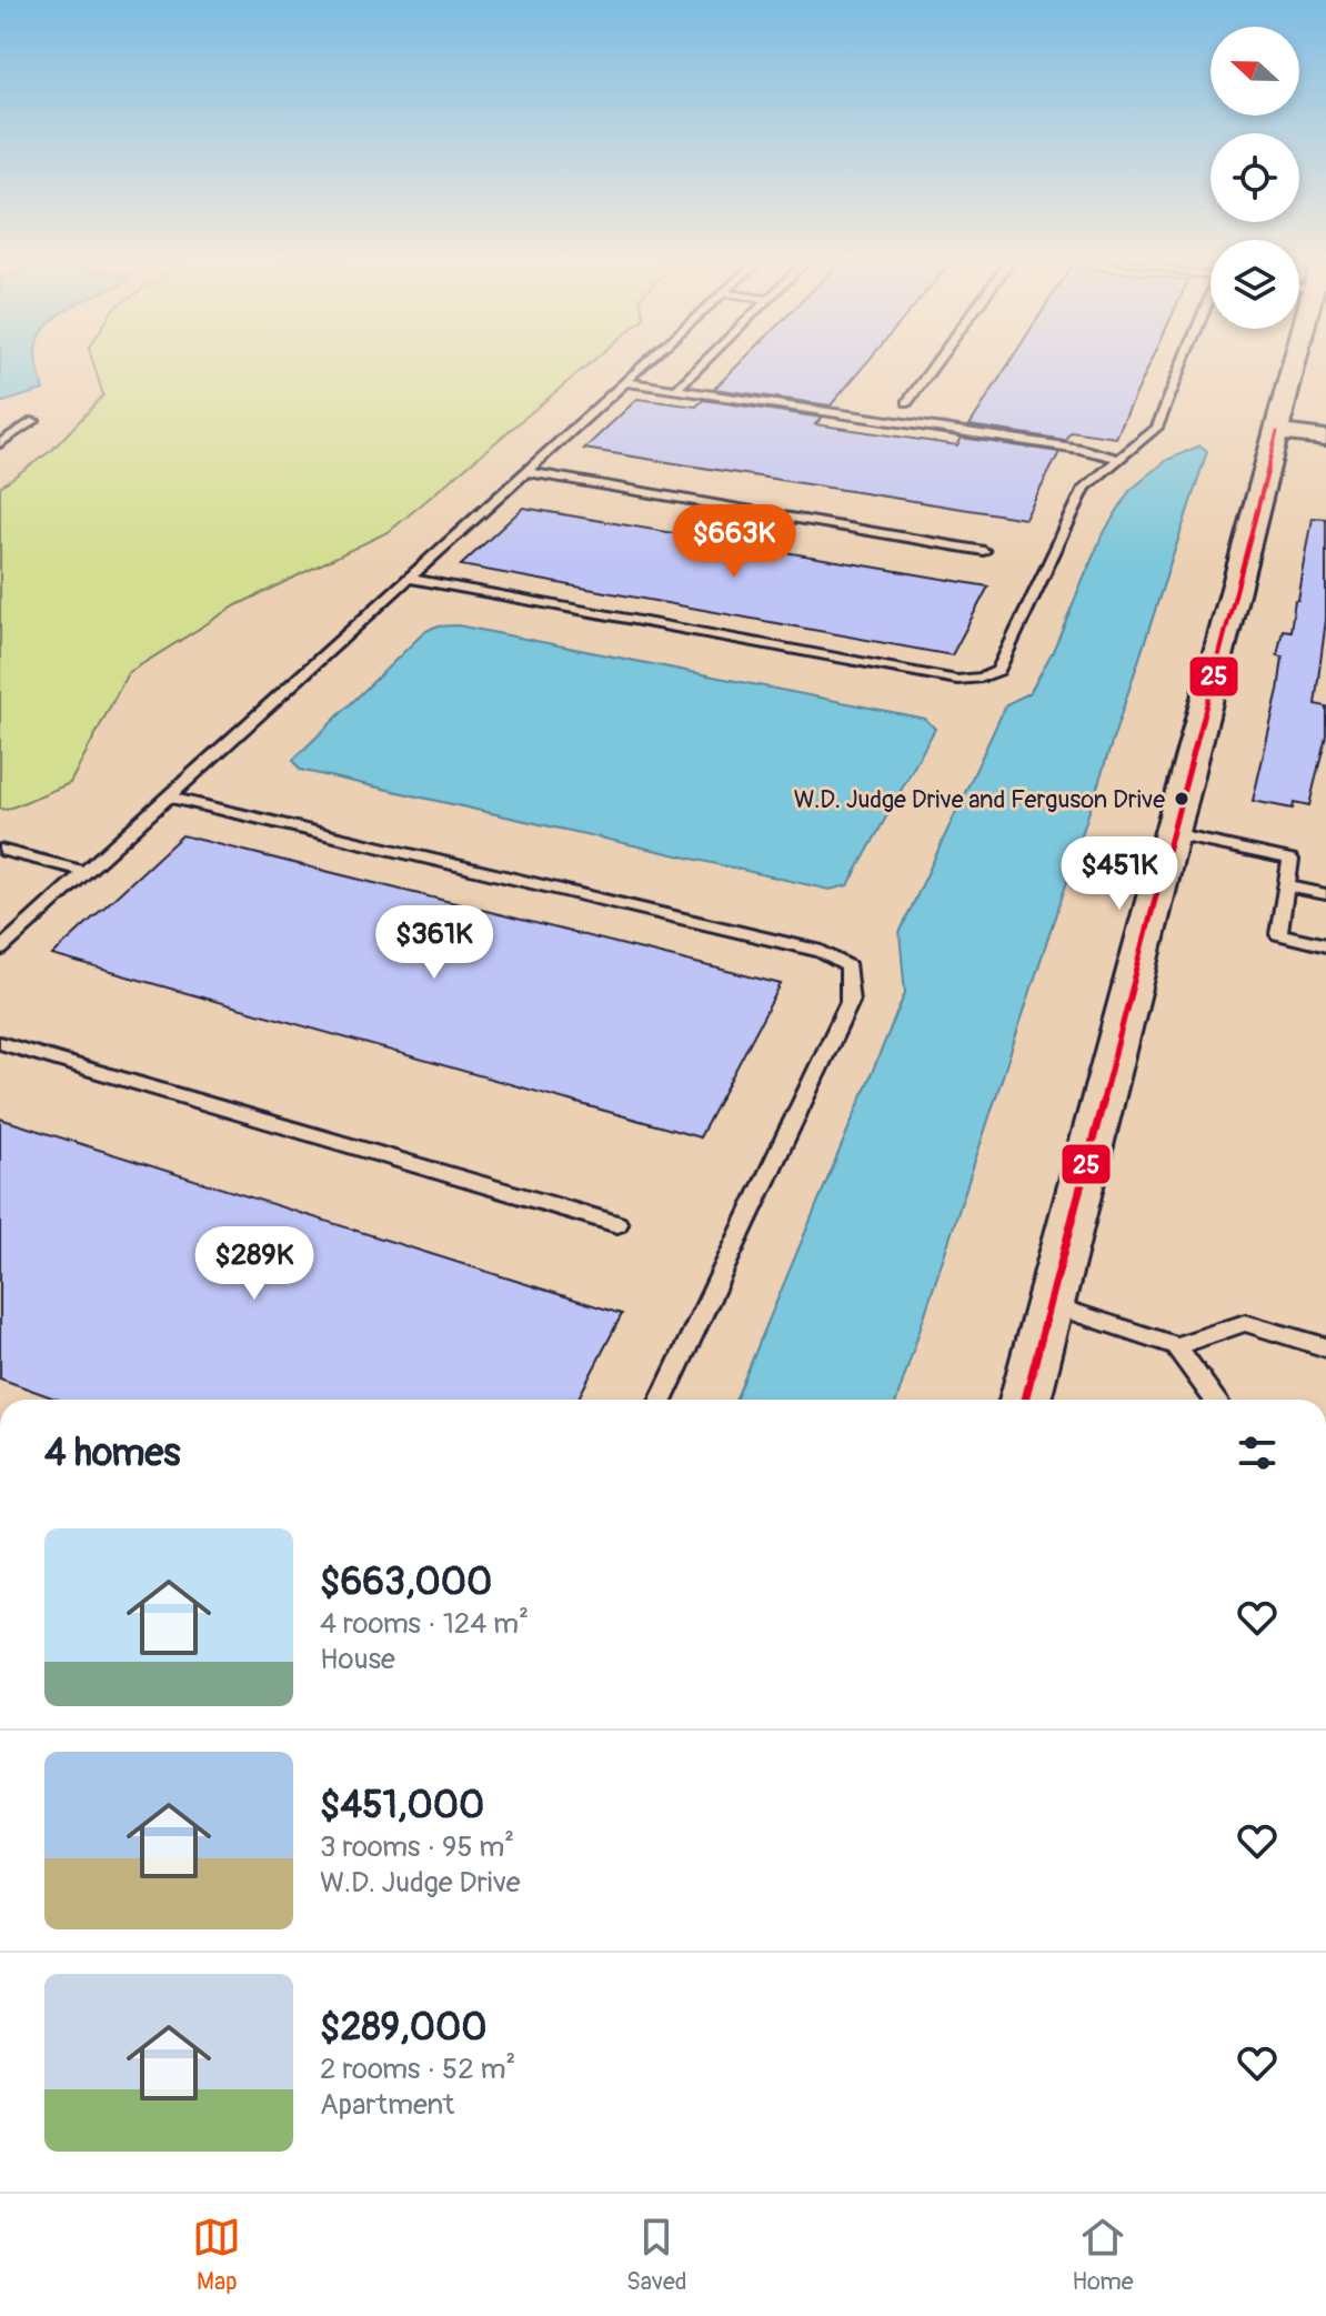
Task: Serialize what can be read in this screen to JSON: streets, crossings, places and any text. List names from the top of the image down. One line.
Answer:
{"places":["W.D. Judge Drive and Ferguson Drive"],"lines":["transit line 25"],"north":"left","page":{"price":["$663K","$451K","$361K","$289K"],"heading":"4 homes","list":[{"name":"$663,000","note":"4 rooms · 124 m² · House"},{"name":"$451,000","note":"3 rooms · 95 m² · W.D. Judge Drive"},{"name":"$289,000","note":"2 rooms · 52 m² · Apartment"}],"tabs":["Map","Saved","Home"]}}
